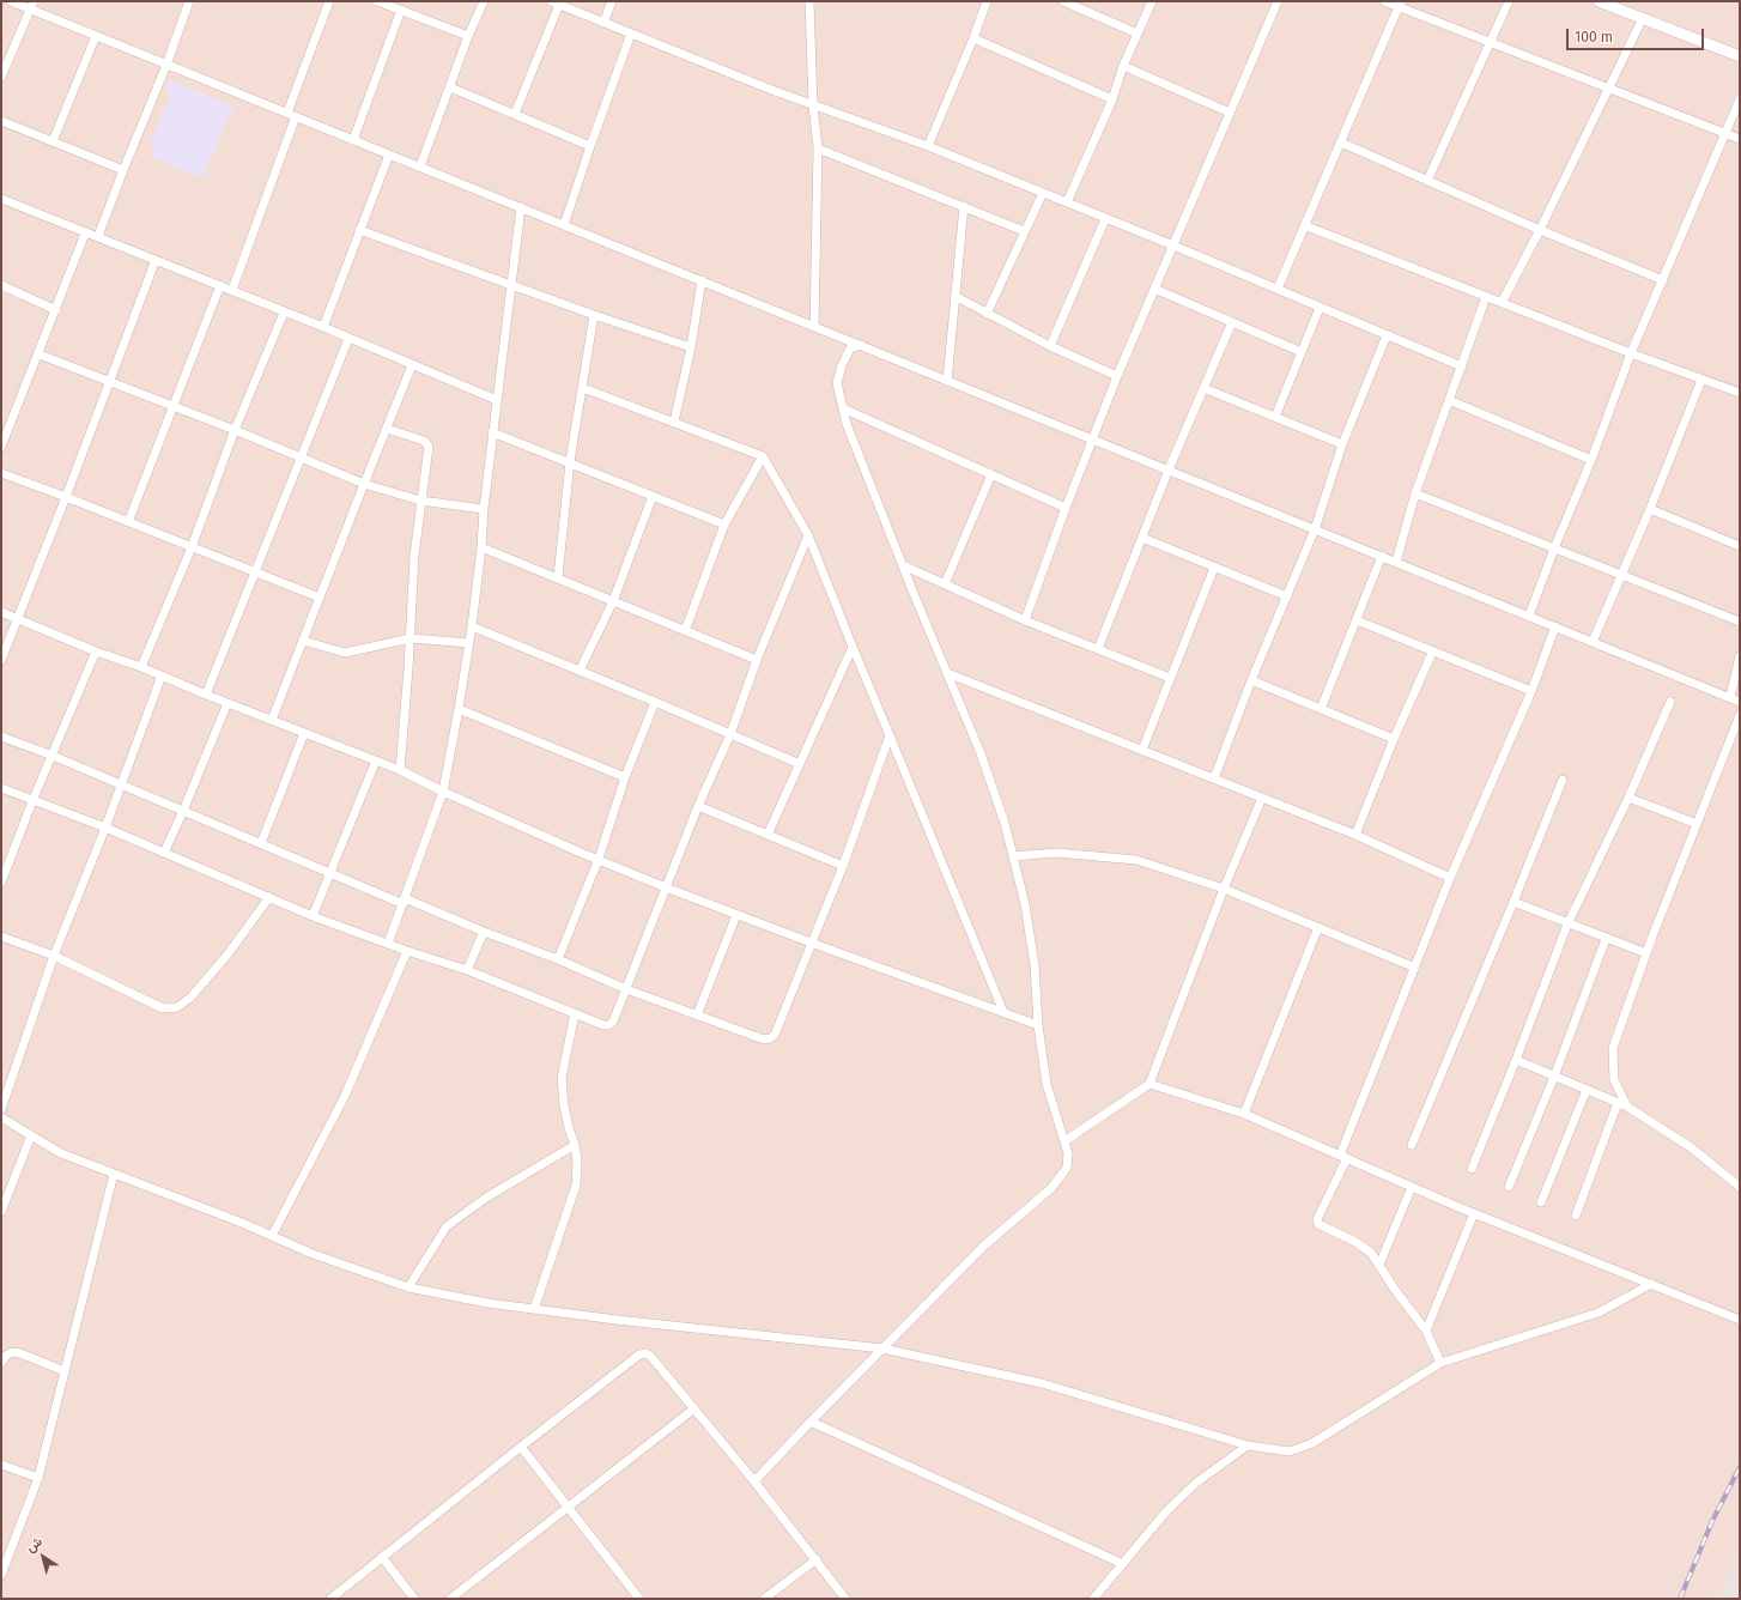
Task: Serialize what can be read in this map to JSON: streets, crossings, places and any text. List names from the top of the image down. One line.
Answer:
{"scale_bar":"100 m","north":"top left"}
